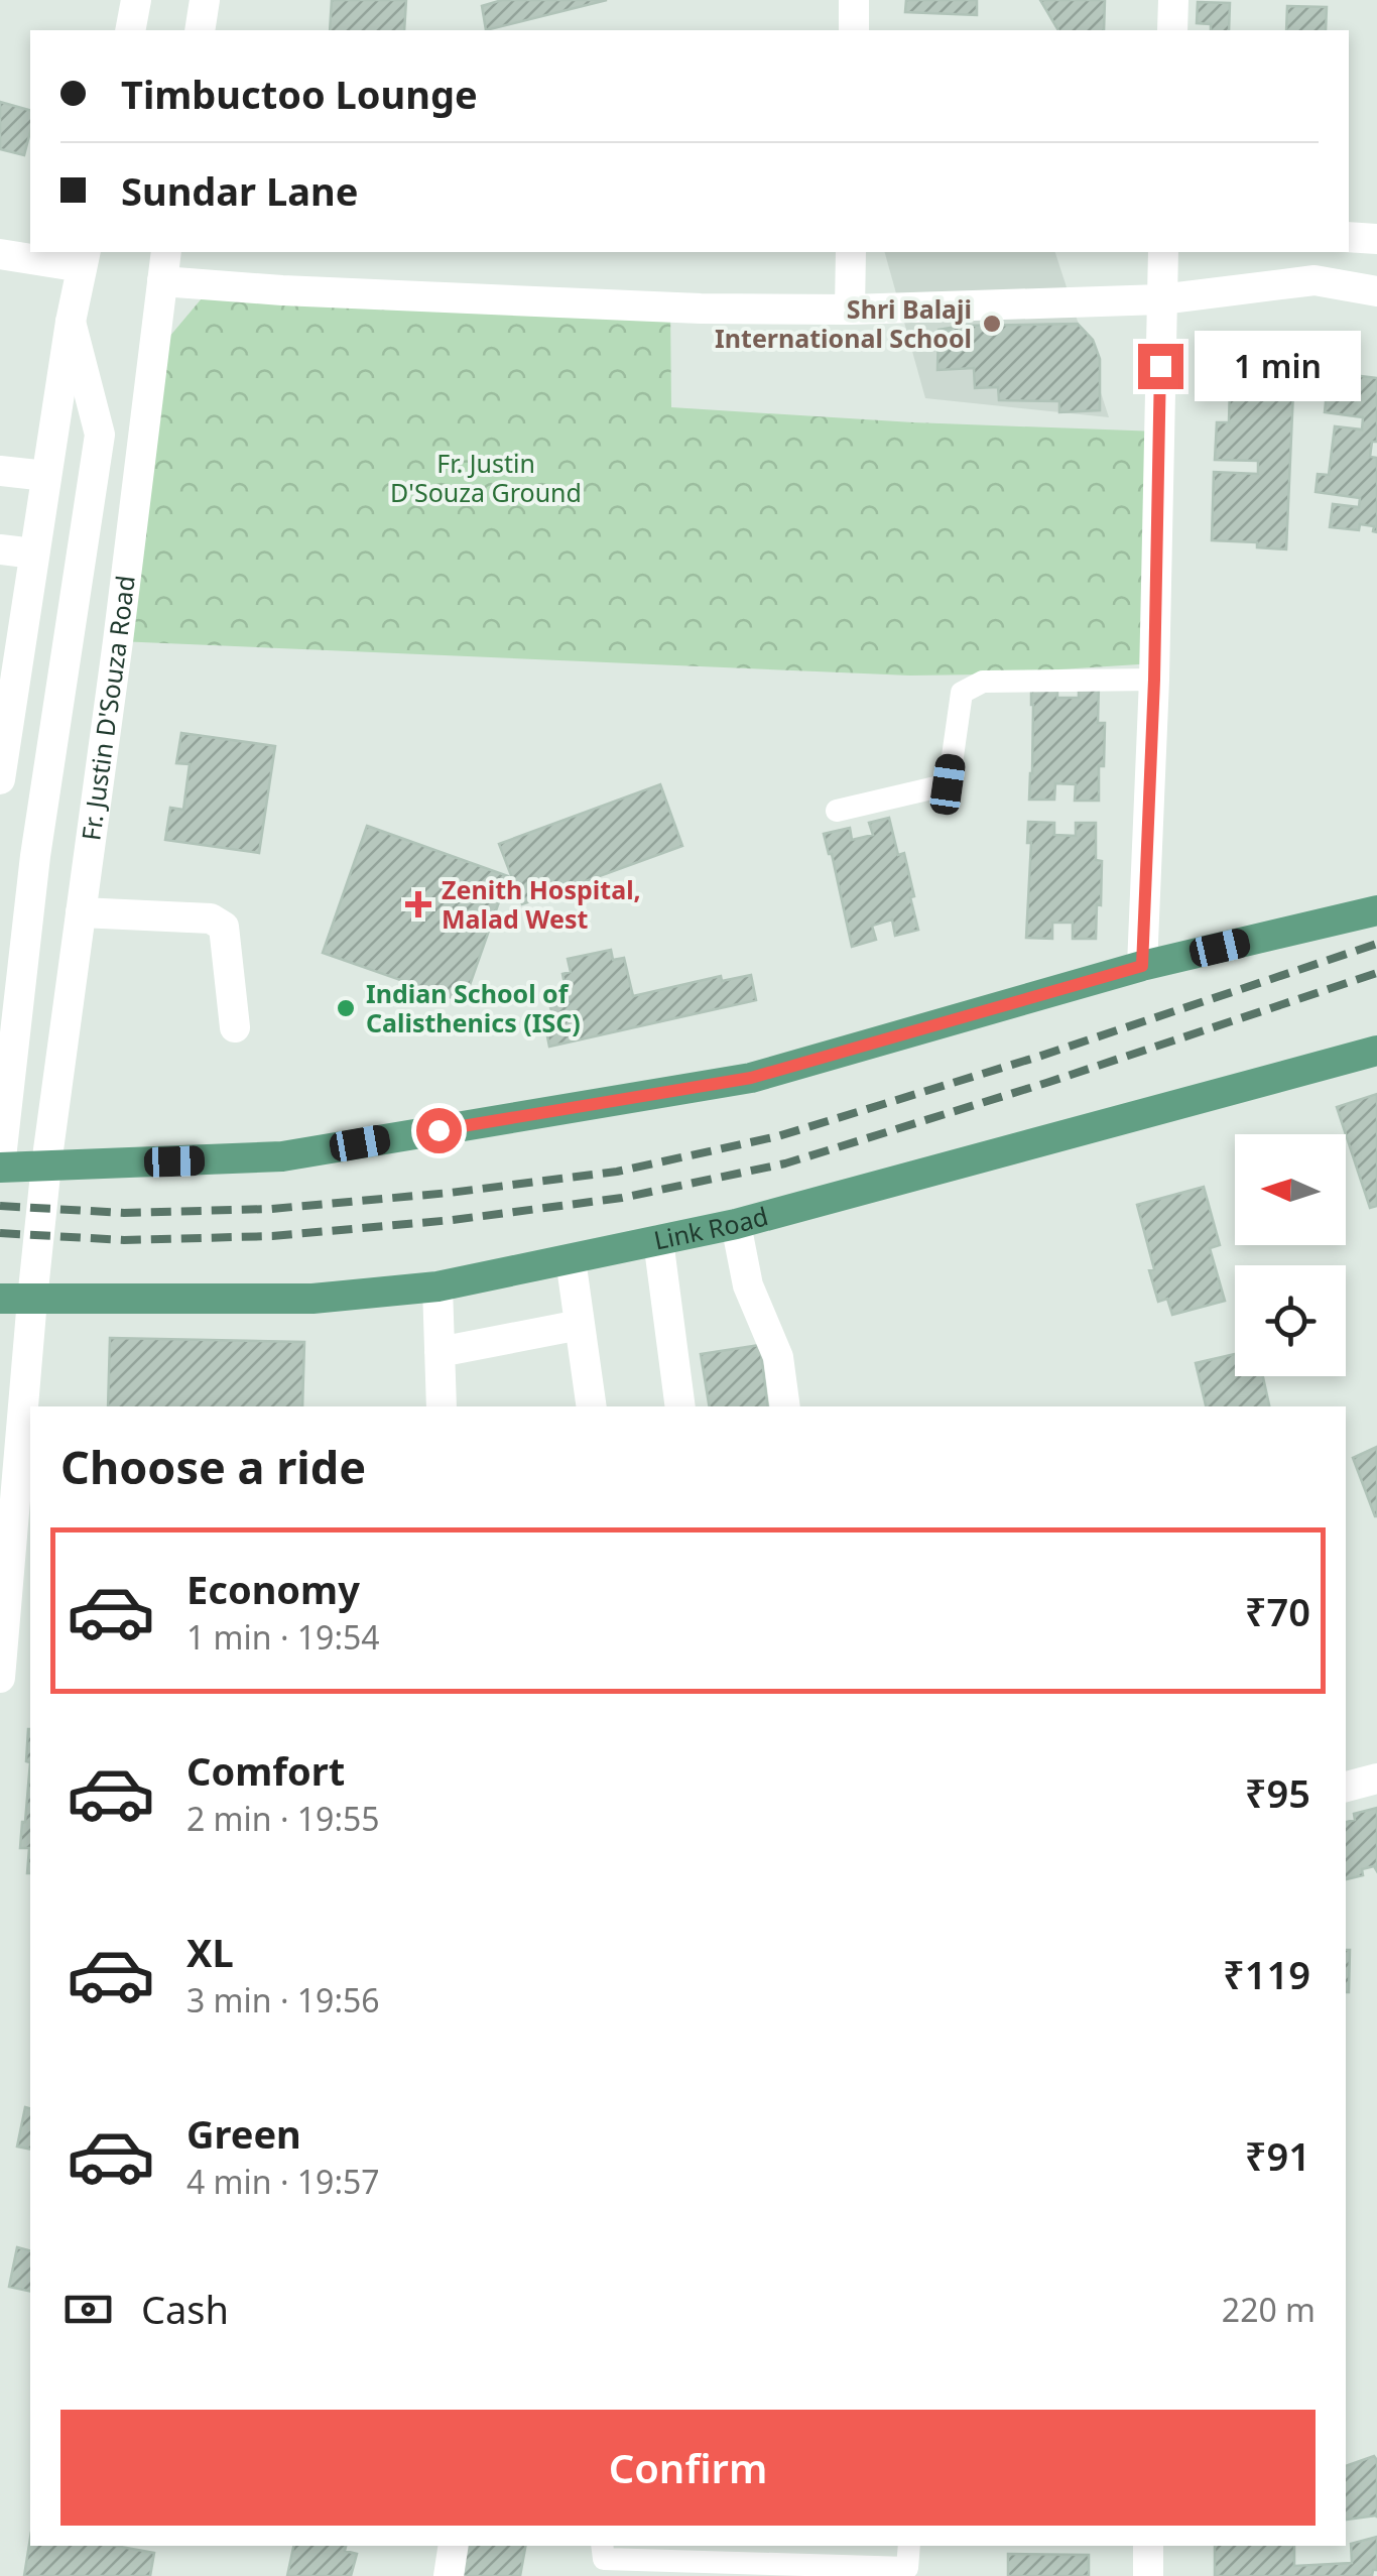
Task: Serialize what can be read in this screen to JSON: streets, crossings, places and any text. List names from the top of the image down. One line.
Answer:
{"streets":{"main road":["Link Road"],"street":["Fr. Justin D'Souza Road"]},"crossings":[["Fr. Justin D'Souza Road","Link Road"]],"parks":["Fr. Justin D'Souza Ground"],"places":{"other":["Shri Balaji International School","Indian School of Calisthenics (ISC)"],"health":["Zenith Hospital, Malad West"]},"north":"left","page":{"banner":["Timbuctoo Lounge","Sundar Lane"],"bubble":"1 min","heading":"Choose a ride","list":[{"name":"Economy","note":"1 min · 19:54","value":"₹70"},{"name":"Comfort","note":"2 min · 19:55","value":"₹95"},{"name":"XL","note":"3 min · 19:56","value":"₹119"},{"name":"Green","note":"4 min · 19:57","value":"₹91"}],"pay":["Cash","220 m"],"buttons":"Confirm"}}
